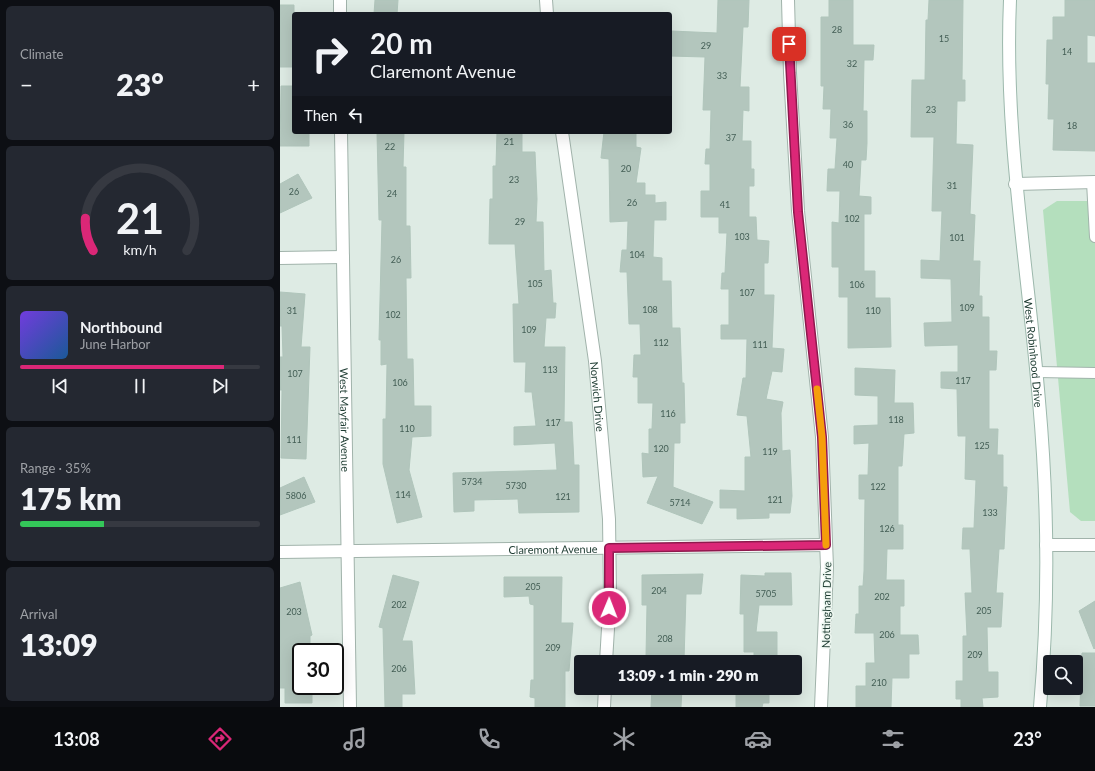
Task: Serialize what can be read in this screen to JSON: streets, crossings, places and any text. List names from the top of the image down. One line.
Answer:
{"streets":{"street":["West Robinhood Drive","Norwich Drive","West Mayfair Avenue","Claremont Avenue","Nottingham Drive"]},"crossings":[["Norwich Drive","Claremont Avenue"],["West Mayfair Avenue","Claremont Avenue"],["Claremont Avenue","Nottingham Drive"]],"house_numbers":["28","15","29","14","32","33","23","36","18","37","21","22","40","20","23","31","26","24","26","41","102","29","103","101","104","26","105","106","107","109","108","31","110","102","109","112","111","113","107","117","106","116","118","117","110","111","125","120","119","5734","5730","122","114","5806","121","121","5714","133","126","205","204","5705","202","202","205","203","206","208","209","209","206","210"],"page":{"tile":["Climate",["Range · 35%","175 km"],["Arrival","13:09"]],"turn":["20 m","Claremont Avenue"],"heat":["−","23°","+"],"then":"Then","song":["Northbound","June Harbor"],"limit":"30","trip":"13:09 · 1 min · 290 m","tabs":["13:08","23°"],"gauge":["21","km/h"]}}
